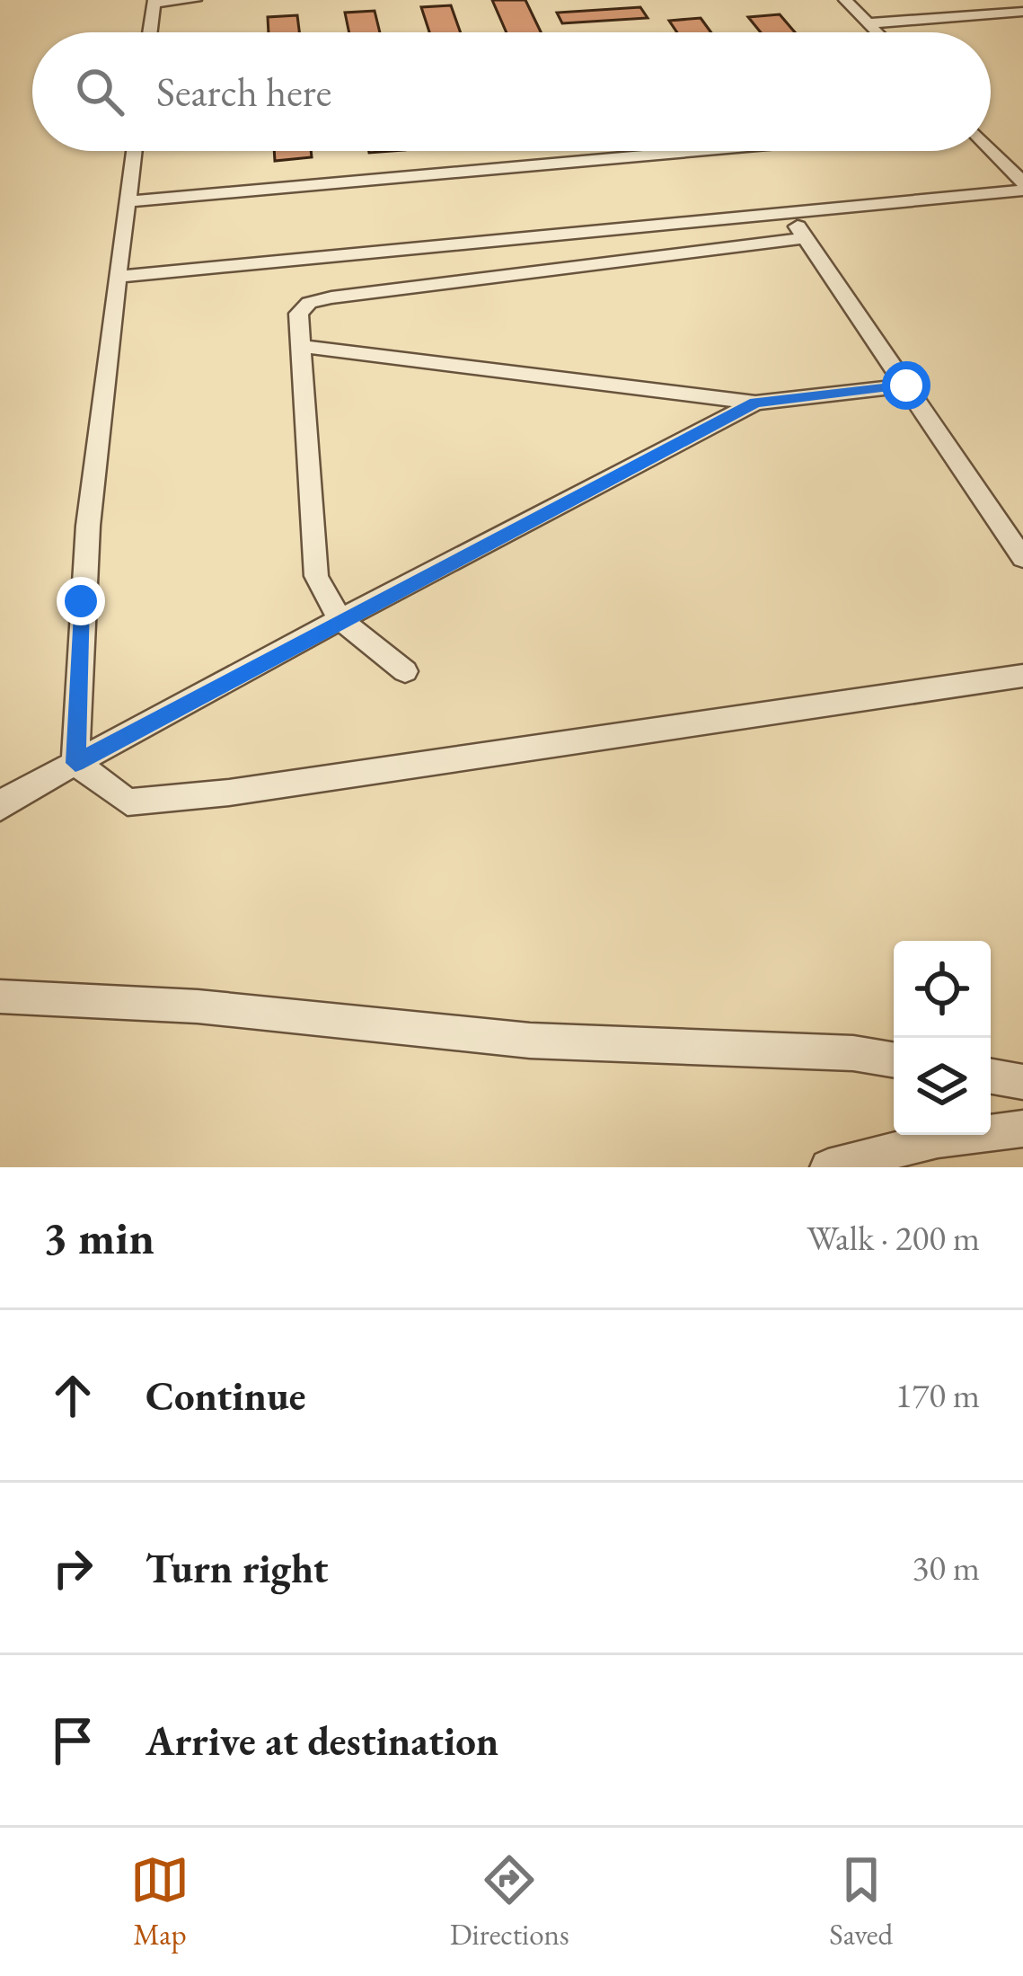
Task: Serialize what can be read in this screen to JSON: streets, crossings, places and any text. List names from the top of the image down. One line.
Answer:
{"page":{"search":"Search here","heading":["3 min","Walk · 200 m"],"list":[["Continue","170 m"],["Turn right","30 m"],"Arrive at destination"],"nav":["Map","Directions","Saved"]}}
